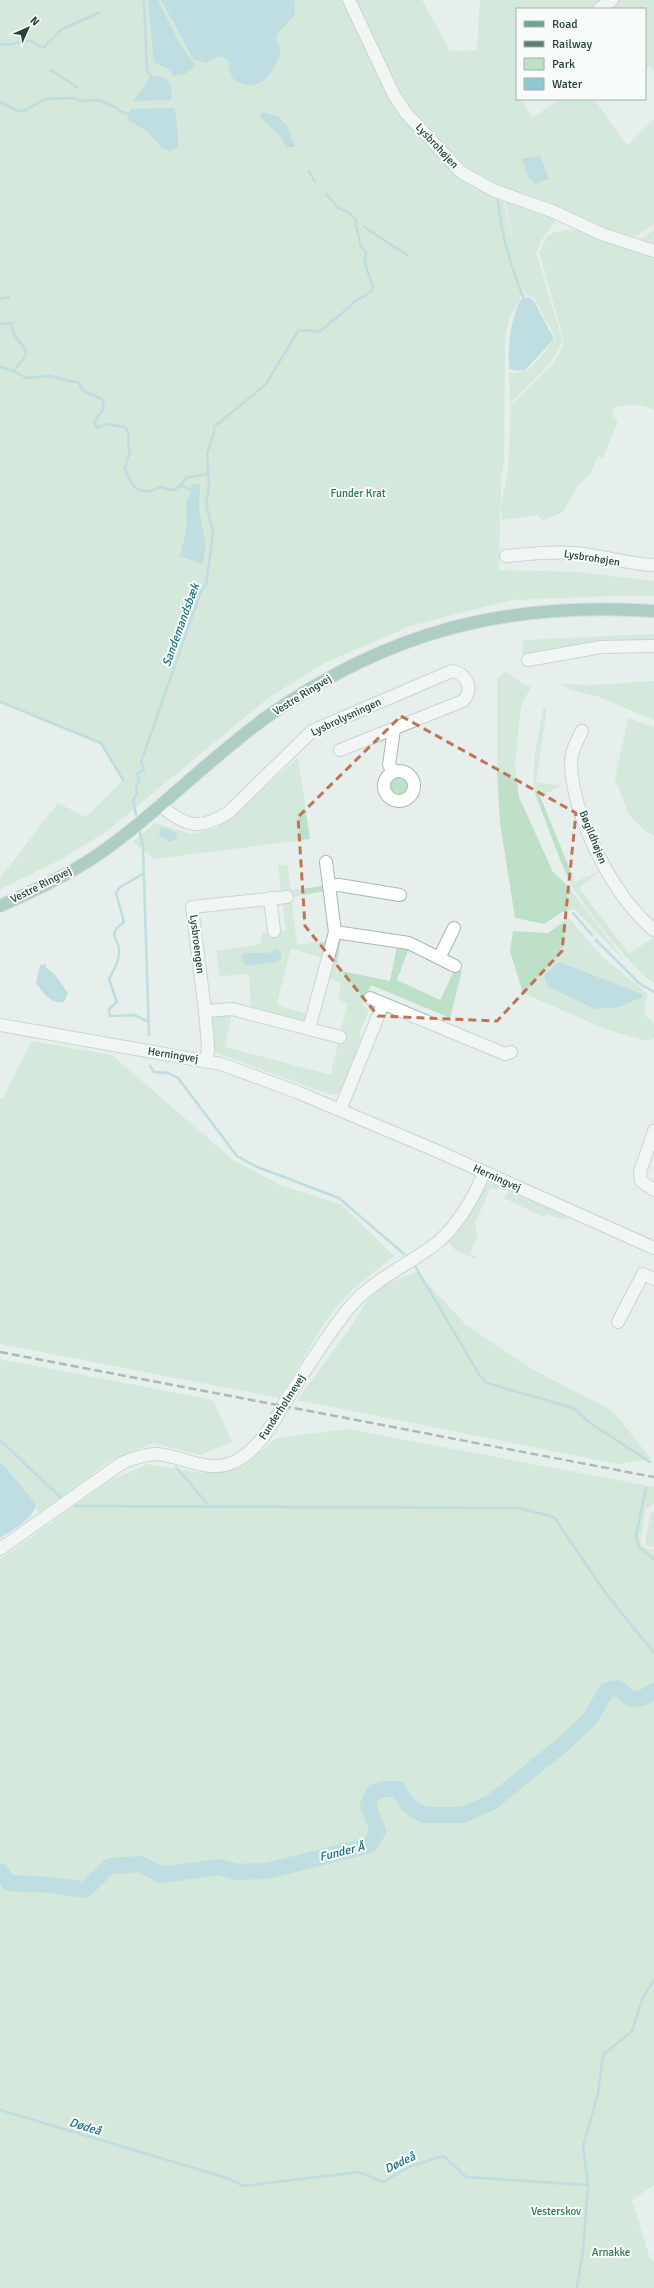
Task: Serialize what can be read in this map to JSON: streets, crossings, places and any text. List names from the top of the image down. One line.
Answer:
{"streets":{"main road":["Vestre Ringvej"],"street":["Lysbrohøjen","Lysbrolysningen","Bøgildhøjen","Lysbroengen","Herningvej","Funderholmevej"]},"crossings":[["Vestre Ringvej","Lysbrolysningen"],["Lysbroengen","Herningvej"],["Herningvej","Funderholmevej"]],"water":["Sandemandsbæk","Funder Å","Dødeå"],"parks":["Funder Krat","Vesterskov","Arnakke"],"legend":["Road","Railway","Park","Water"],"north":"top right"}
